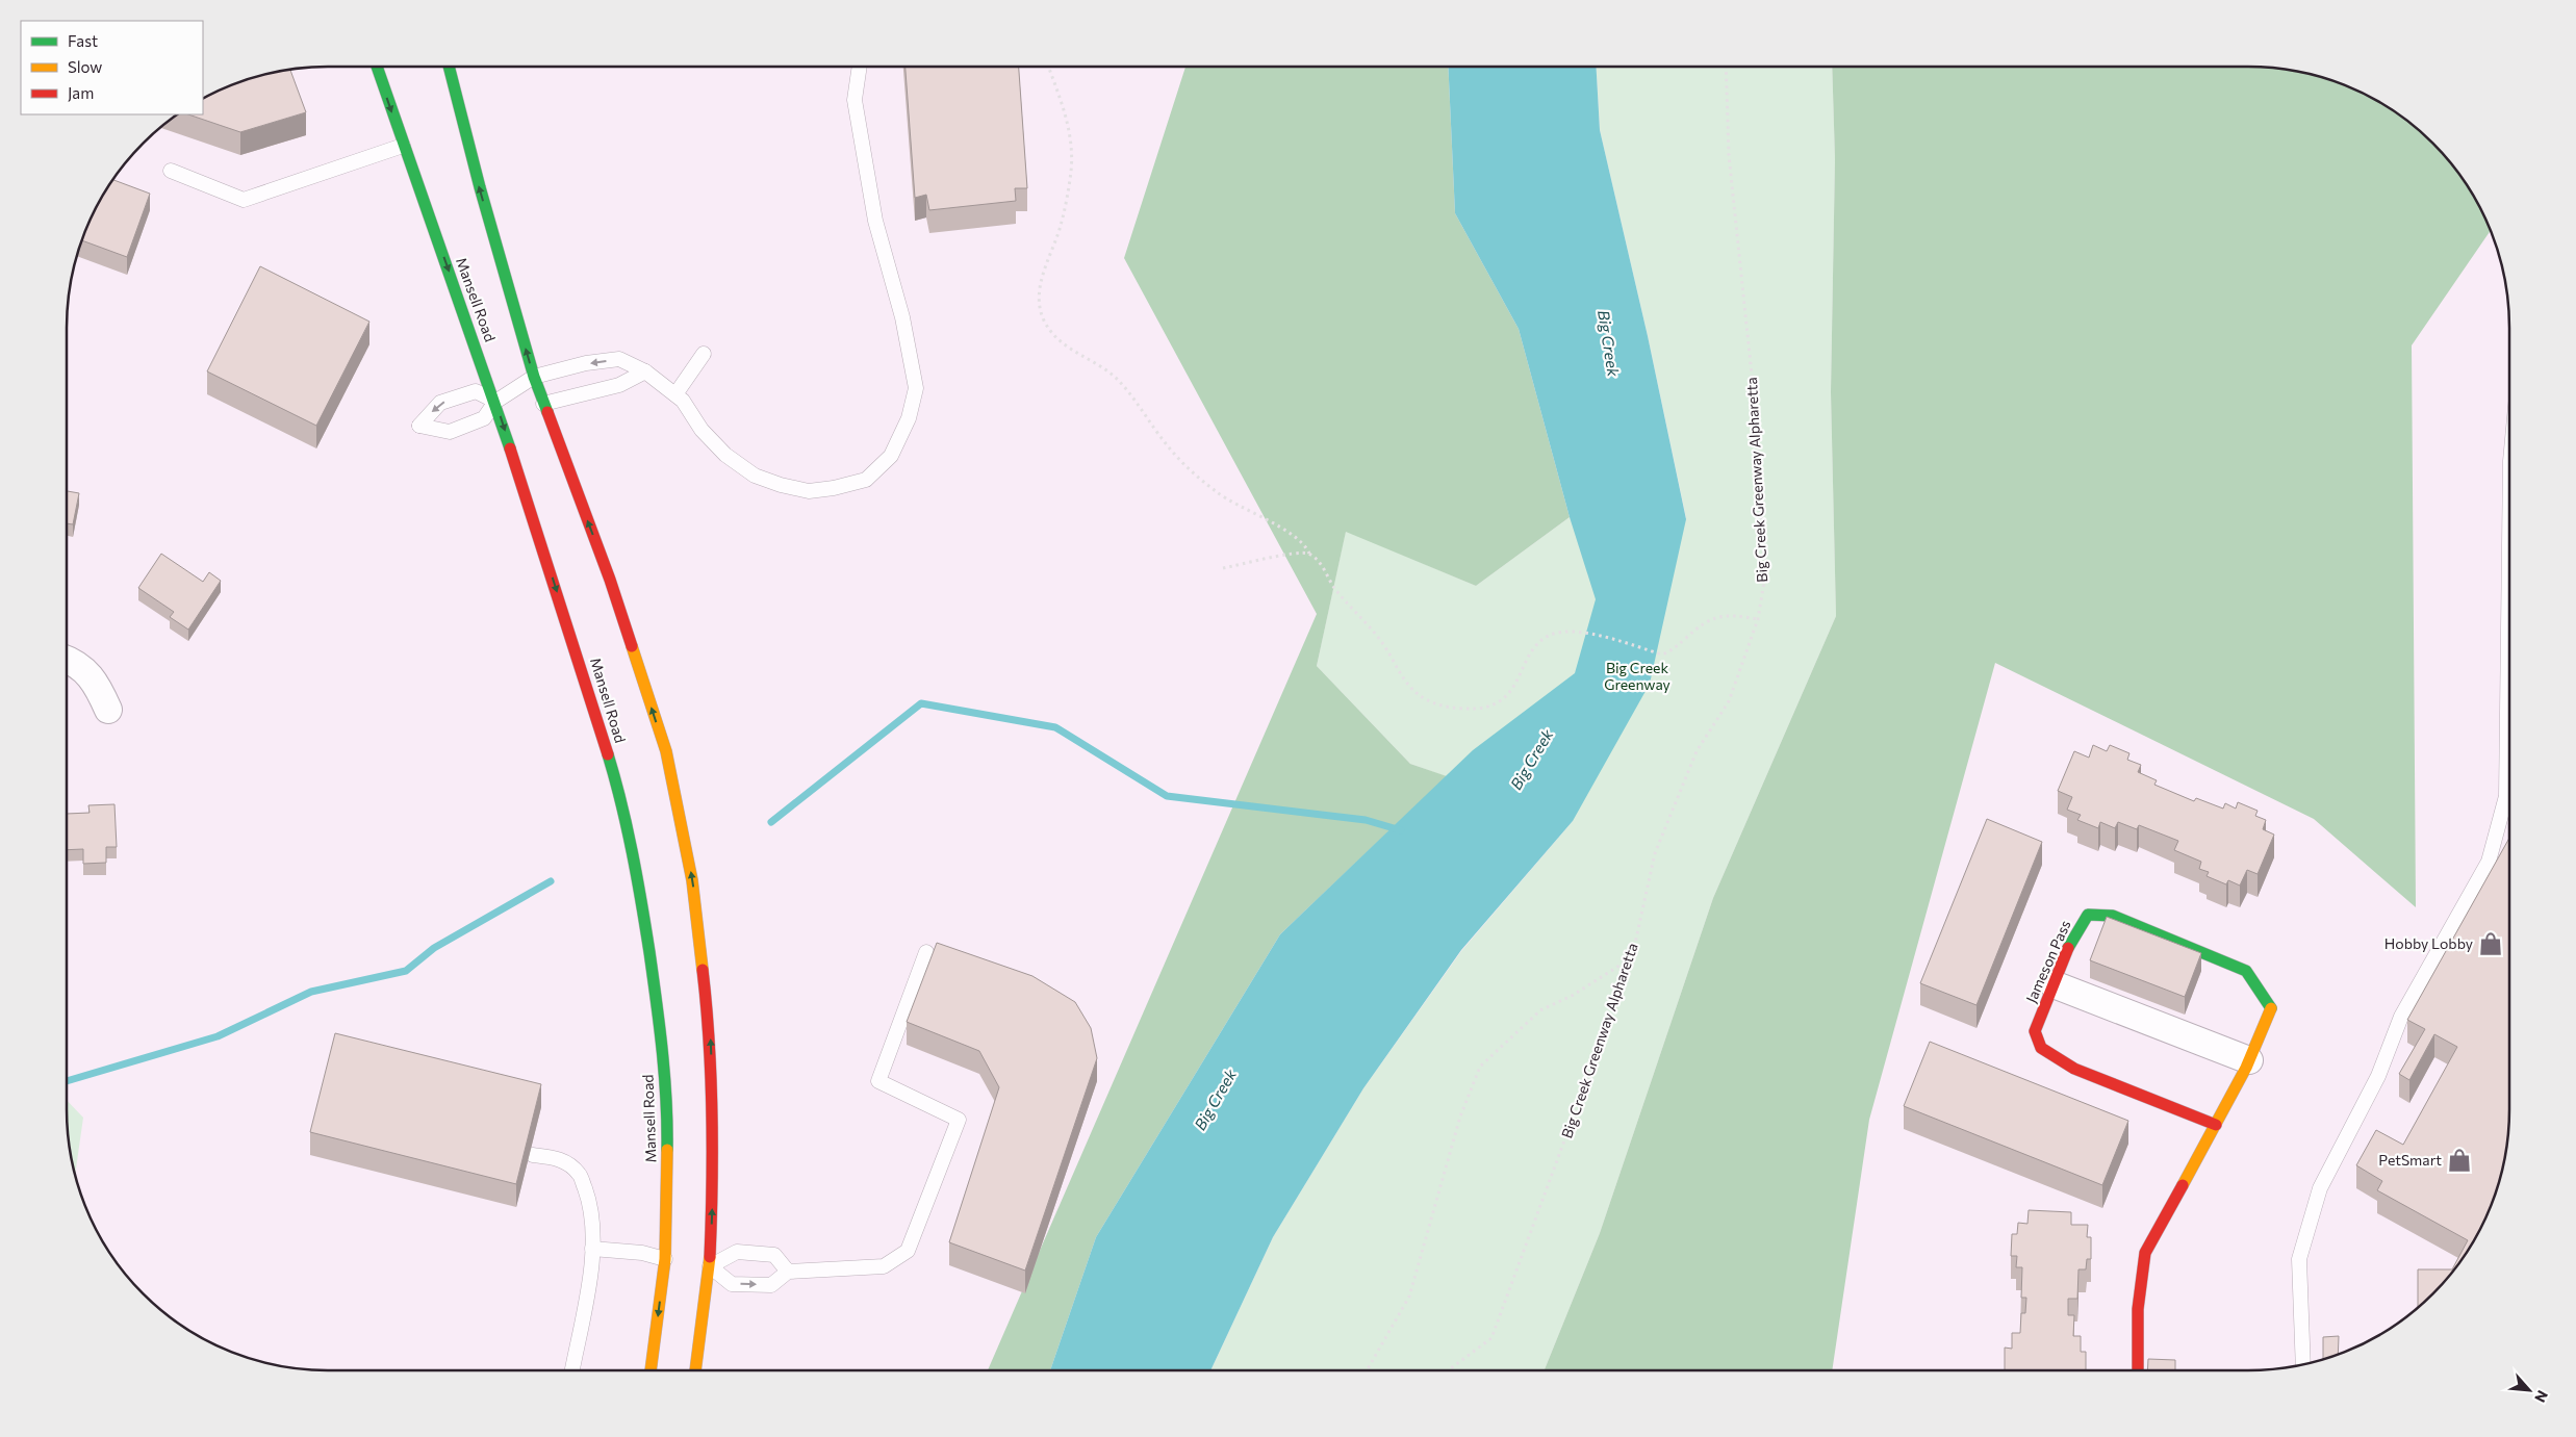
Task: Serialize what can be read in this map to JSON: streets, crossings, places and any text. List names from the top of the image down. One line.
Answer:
{"streets":{"main road":["Mansell Road","Jameson Pass"],"path":["Big Creek Greenway Alpharetta"]},"water":["Big Creek"],"parks":["Big Creek Greenway"],"places":{"shop":["Hobby Lobby","PetSmart"]},"legend":["Fast","Slow","Jam"],"north":"bottom right"}
